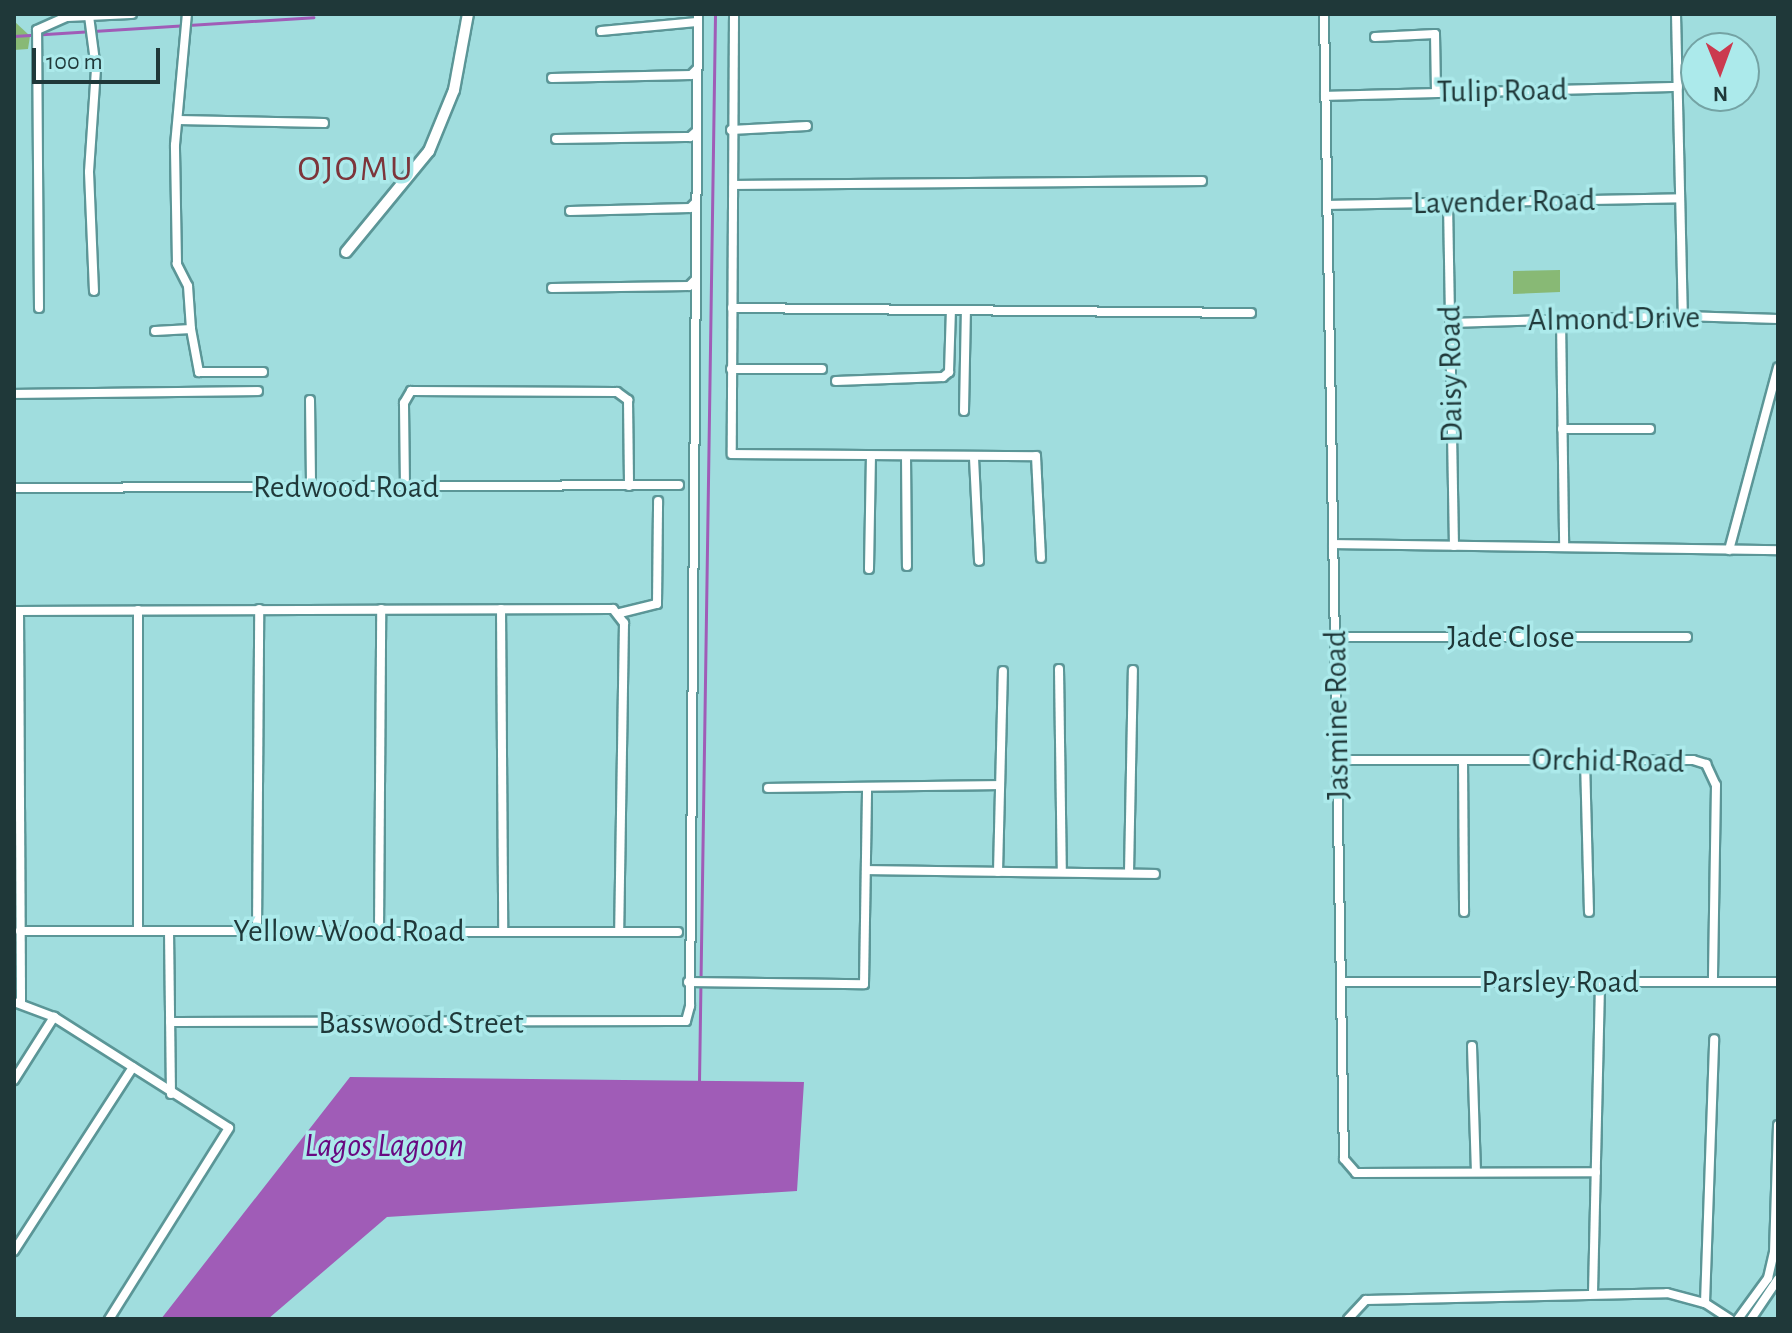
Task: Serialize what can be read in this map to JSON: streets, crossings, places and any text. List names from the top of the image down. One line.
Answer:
{"streets":{"street":["Tulip Road","Lavender Road","Almond Drive","Daisy Road","Redwood Road","Jade Close","Jasmine Road","Orchid Road","Yellow Wood Road","Parsley Road","Basswood Street"]},"crossings":[["Tulip Road","Jasmine Road"],["Lavender Road","Daisy Road"],["Lavender Road","Jasmine Road"],["Almond Drive","Daisy Road"],["Jade Close","Jasmine Road"],["Jasmine Road","Orchid Road"],["Jasmine Road","Parsley Road"],["Orchid Road","Parsley Road"]],"districts":["OJOMU"],"water":["Lagos Lagoon"],"scale_bar":"100 m","north":"bottom"}
